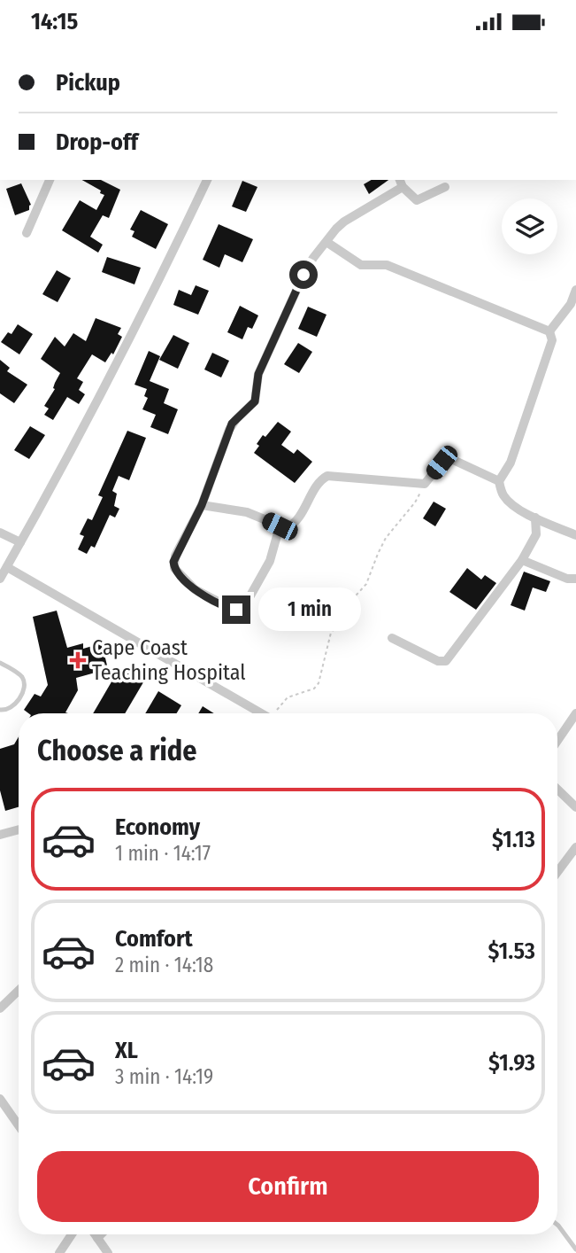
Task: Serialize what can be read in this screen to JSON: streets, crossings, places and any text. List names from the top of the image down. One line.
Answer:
{"places":{"health":["Cape Coast Teaching Hospital"]},"page":{"status":"14:15","banner":["Pickup","Drop-off"],"bubble":"1 min","heading":"Choose a ride","list":[{"name":"Economy","note":"1 min · 14:17","value":"$1.13"},{"name":"Comfort","note":"2 min · 14:18","value":"$1.53"},{"name":"XL","note":"3 min · 14:19","value":"$1.93"}],"buttons":"Confirm"}}
